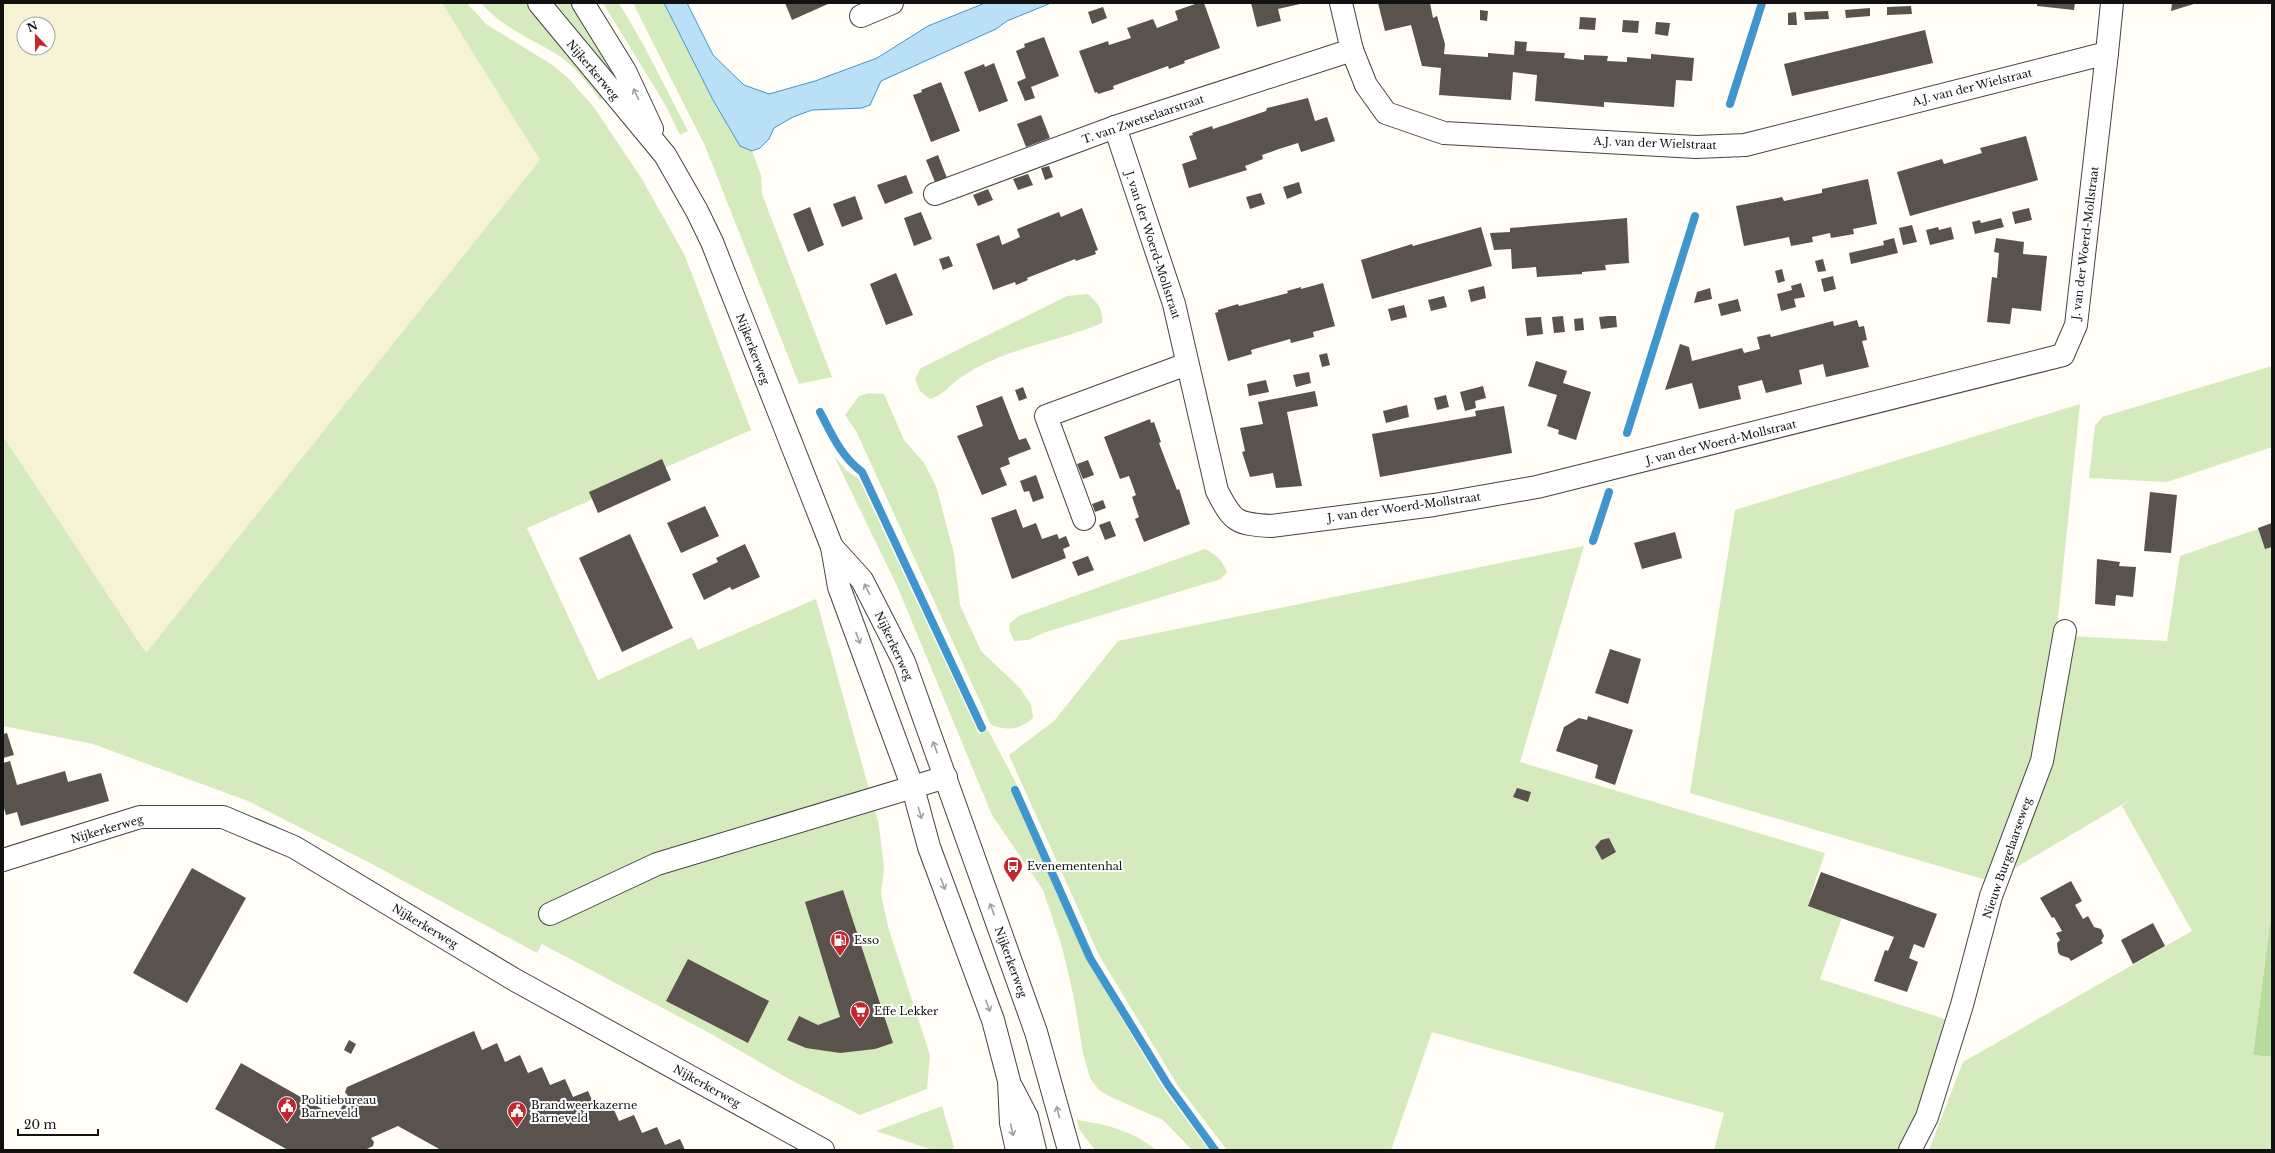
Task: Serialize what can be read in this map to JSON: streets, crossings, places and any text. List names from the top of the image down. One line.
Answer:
{"streets":{"street":["Nijkerkerweg","A.J. van der Wielstraat","T. van Zwetselaarstraat","J. van der Woerd-Mollstraat","Nieuw Burgelaarseweg"]},"crossings":[["A.J. van der Wielstraat","T. van Zwetselaarstraat"],["A.J. van der Wielstraat","J. van der Woerd-Mollstraat"],["T. van Zwetselaarstraat","J. van der Woerd-Mollstraat"]],"places":{"bus stop":["Evenementenhal"],"fuel station":["Esso"],"supermarket":["Effe Lekker"],"public building":["Politiebureau Barneveld","Brandweerkazerne Barneveld"]},"scale_bar":"20 m","north":"top"}
